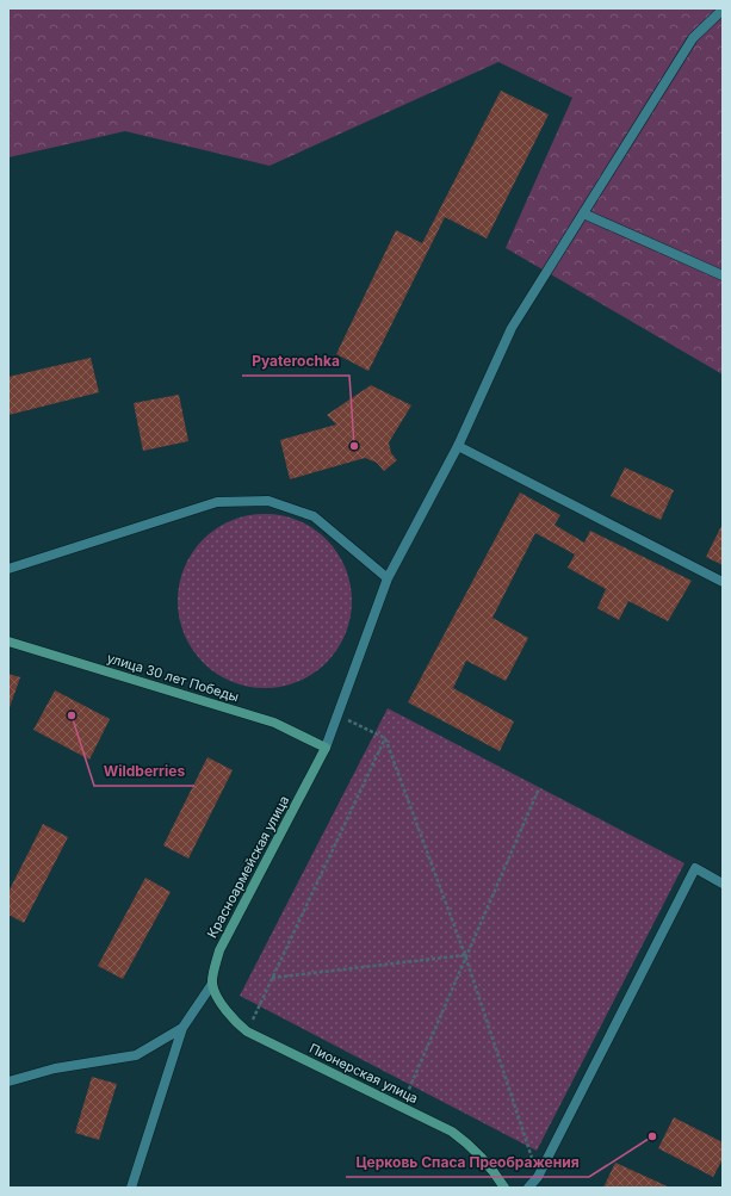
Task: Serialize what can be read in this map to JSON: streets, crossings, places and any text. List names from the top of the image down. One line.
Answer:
{"streets":{"main road":["улица 30 лет Победы","Красноармейская улица","Пионерская улица"]},"crossings":[["улица 30 лет Победы","Красноармейская улица"],["Красноармейская улица","Пионерская улица"]],"places":["Pyaterochka","Wildberries","Церковь Спаса Преображения"]}
